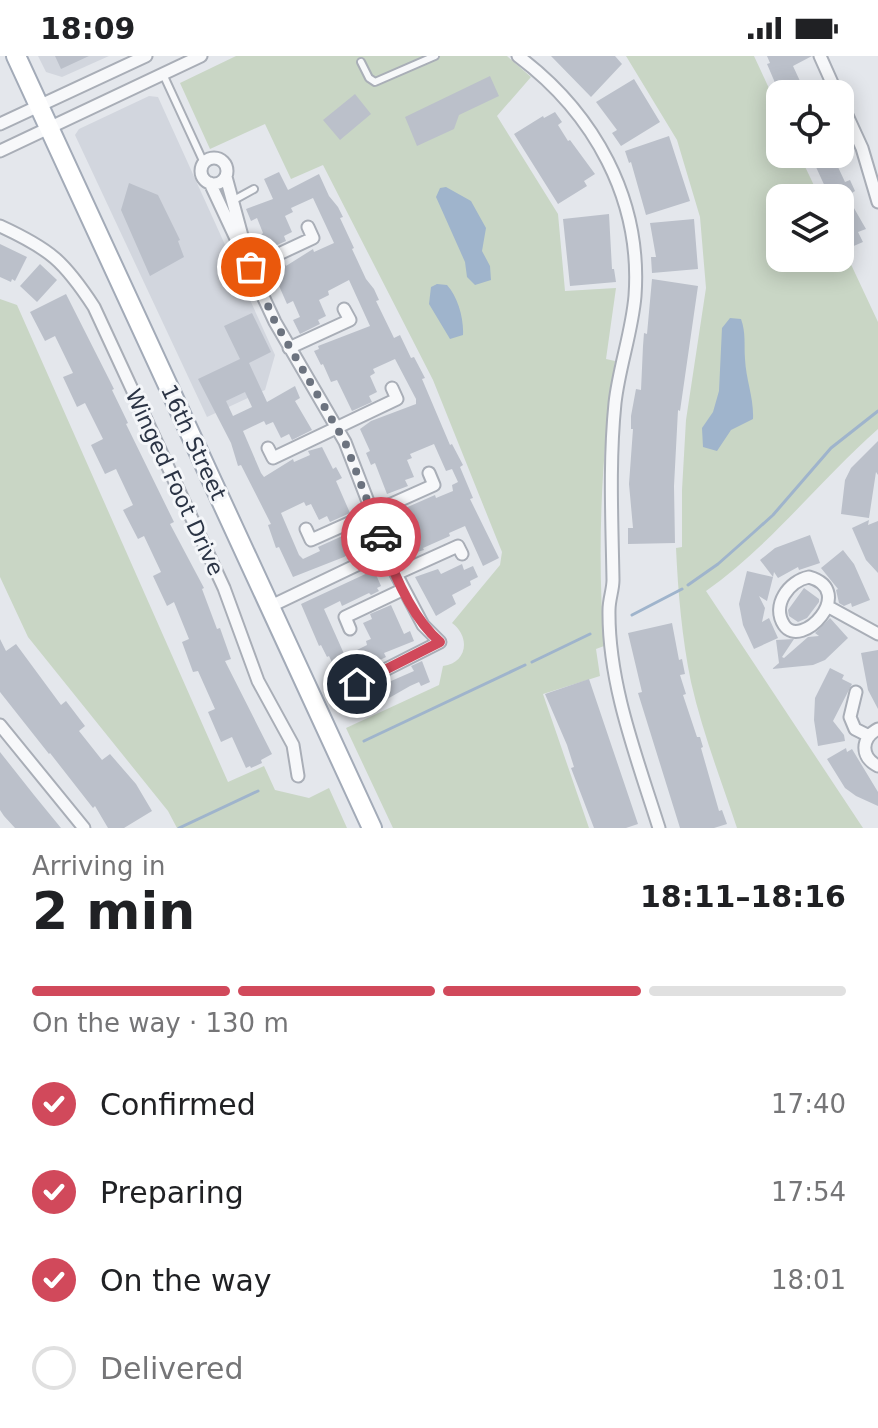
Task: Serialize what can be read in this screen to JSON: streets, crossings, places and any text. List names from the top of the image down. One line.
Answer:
{"streets":{"main road":["16th Street"],"street":["Winged Foot Drive"]},"page":{"status":"18:09","heading":["2 min","Arriving in","18:11–18:16"],"bar":"On the way · 130 m","list":[["Confirmed","17:40"],["Preparing","17:54"],["On the way","18:01"],"Delivered"]}}
